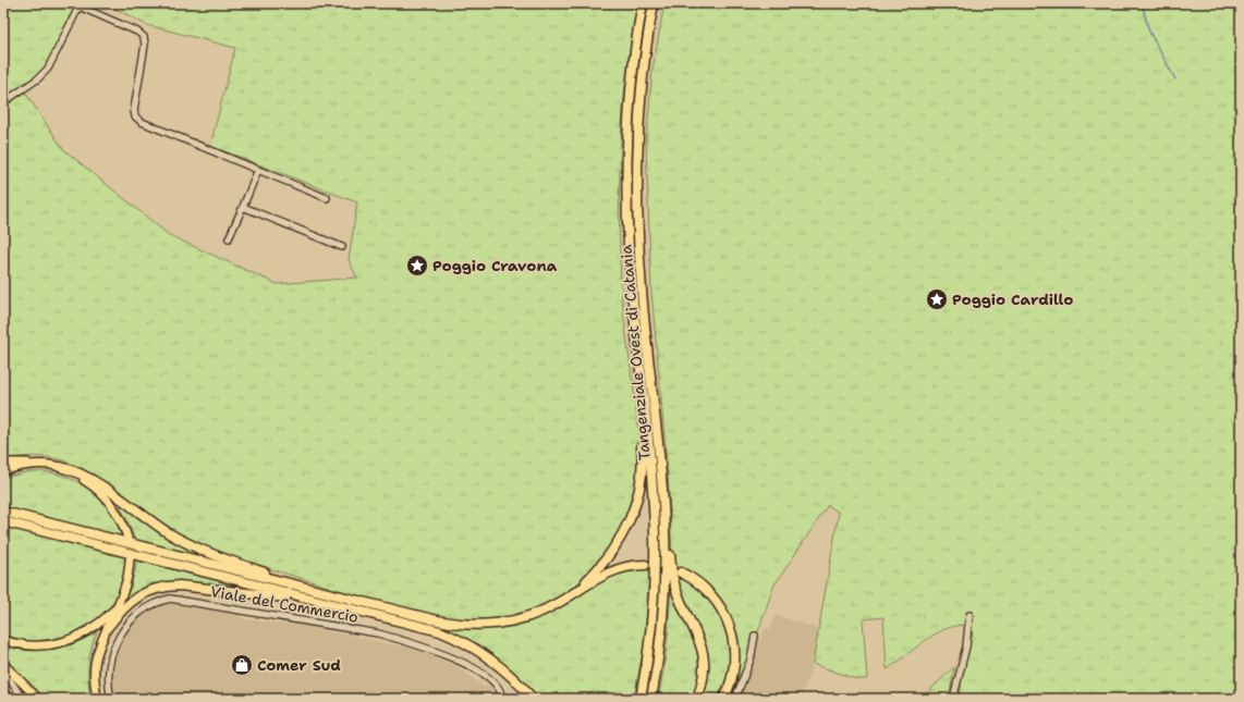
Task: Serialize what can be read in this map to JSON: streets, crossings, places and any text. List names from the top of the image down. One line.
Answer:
{"streets":{"highway":["Tangenziale Ovest di Catania"],"street":["Viale del Commercio"]},"places":{"place":["Poggio Cravona","Poggio Cardillo"],"shop":["Comer Sud"]}}
